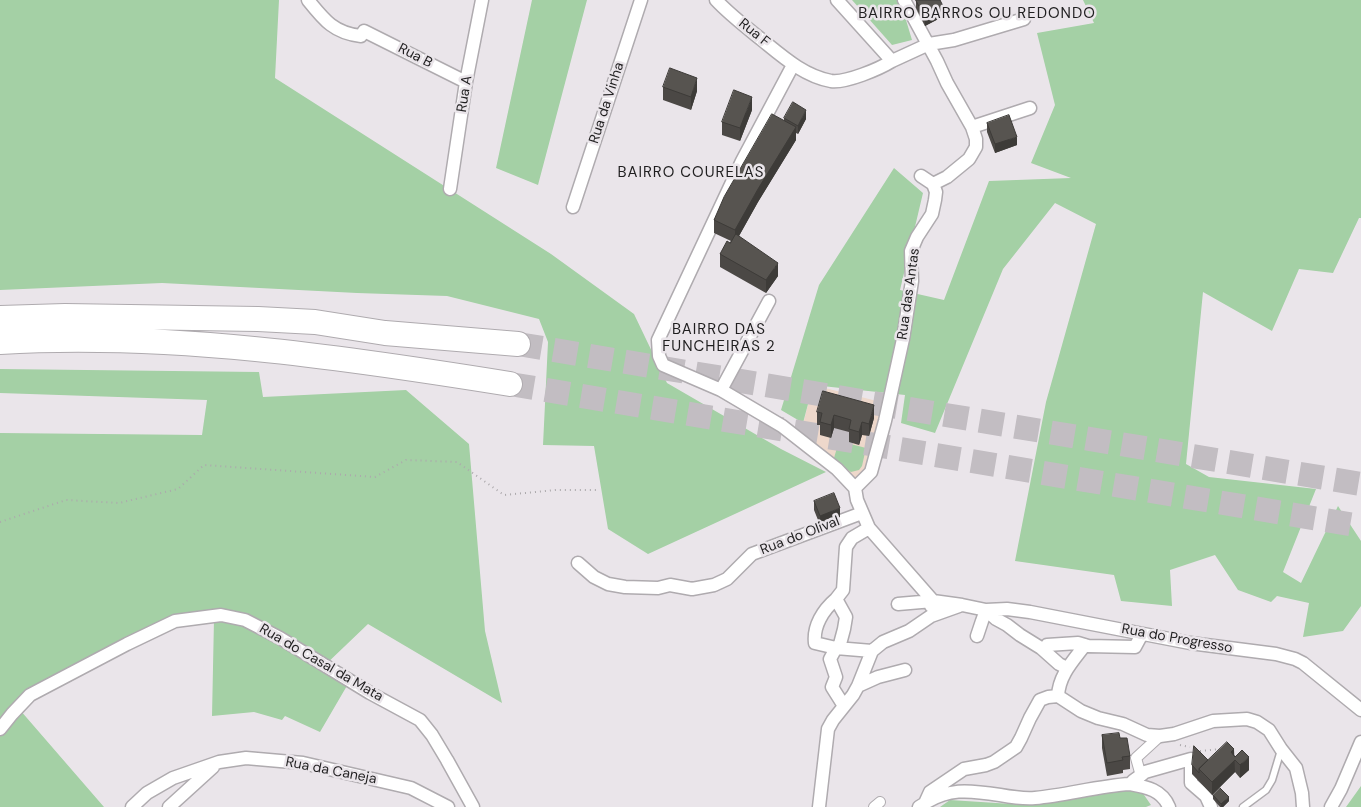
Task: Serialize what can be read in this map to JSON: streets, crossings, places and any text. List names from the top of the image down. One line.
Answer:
{"streets":{"street":["Rua F","Rua B","Rua A","Rua da Vinha","Rua das Antas","Rua do Olival","Rua do Progresso","Rua do Casal da Mata","Rua da Caneja"]},"crossings":[["Rua B","Rua A"]],"districts":["BAIRRO BARROS OU REDONDO","BAIRRO COURELAS","BAIRRO DAS FUNCHEIRAS 2"]}
